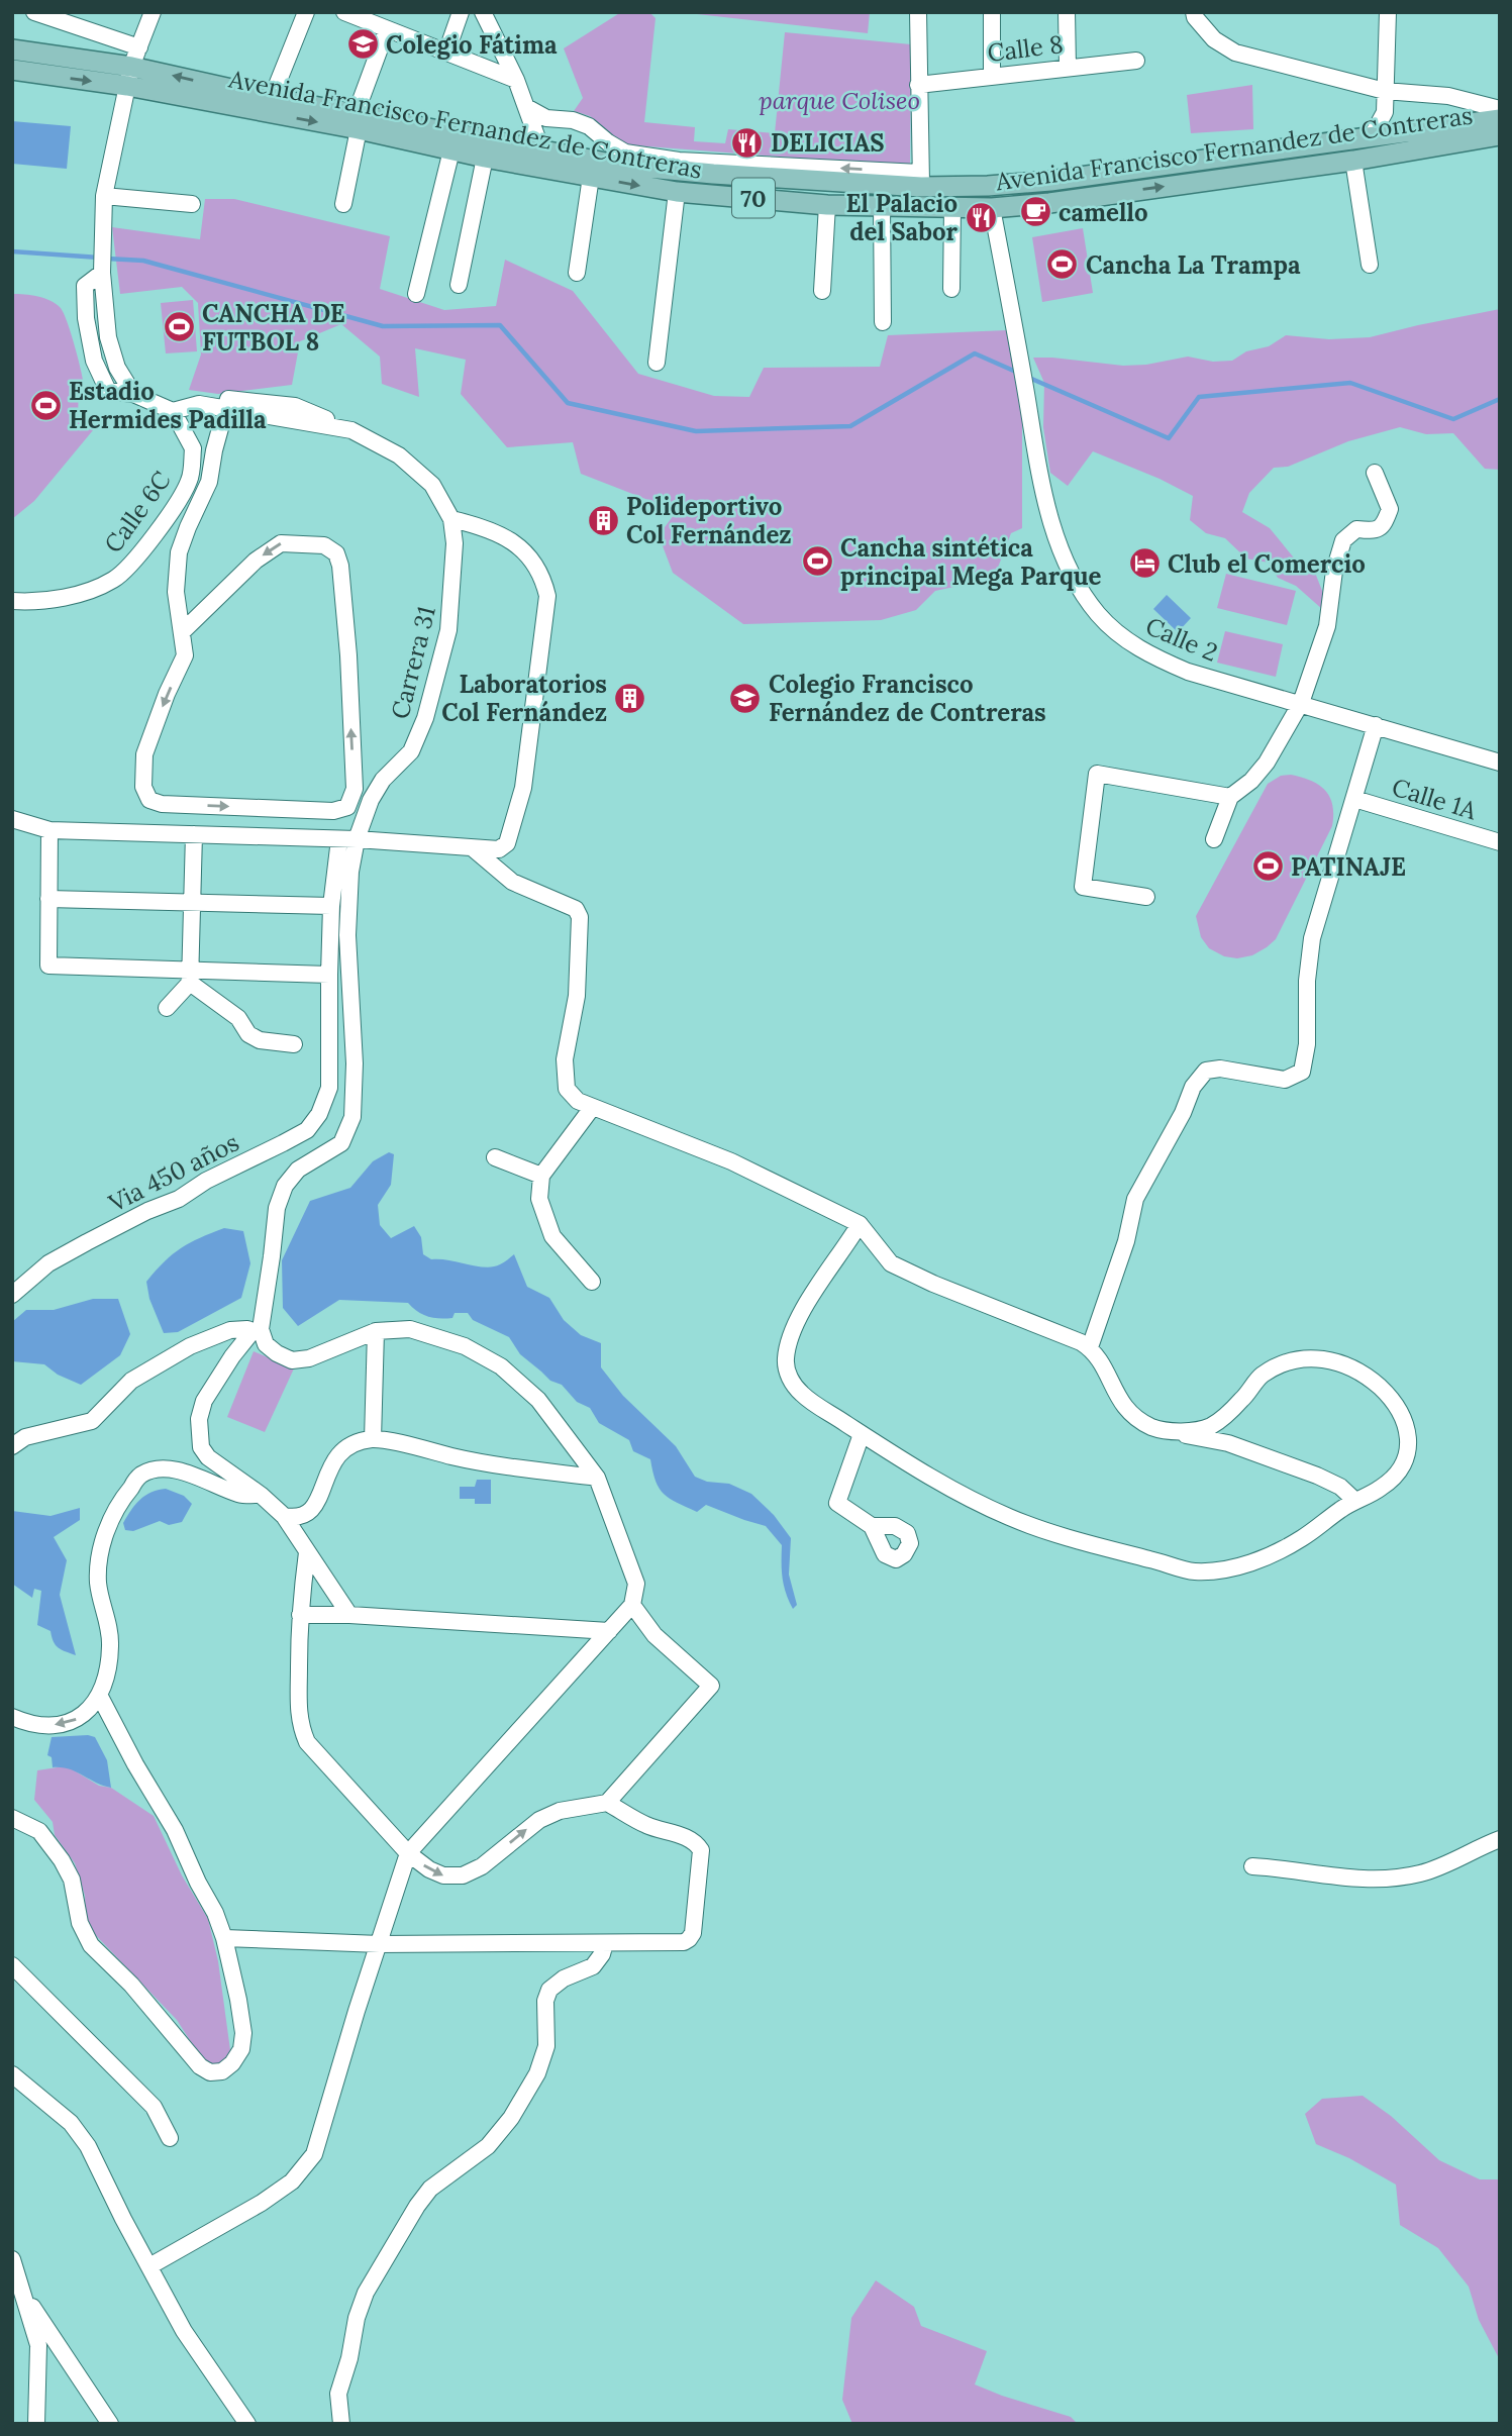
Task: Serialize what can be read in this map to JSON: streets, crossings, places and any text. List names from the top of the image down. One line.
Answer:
{"streets":{"main road":["Avenida Francisco Fernandez de Contreras","70"],"street":["Calle 8","Calle 6C","Calle 2","Carrera 31","Calle 1A","Via 450 años"]},"crossings":[["Avenida Francisco Fernandez de Contreras","Calle 2"],["Carrera 31","Via 450 años"]],"parks":["parque Coliseo"],"places":{"school or university":["Colegio Fátima","Colegio Francisco Fernández de Contreras"],"restaurant":["DELICIAS","El Palacio del Sabor"],"cafe":["camello"],"sports":["Cancha La Trampa","CANCHA DE FUTBOL 8","Estadio Hermides Padilla","Cancha sintética principal Mega Parque","PATINAJE"],"building":["Polideportivo Col Fernández","Laboratorios Col Fernández"],"hotel":["Club el Comercio"]}}
